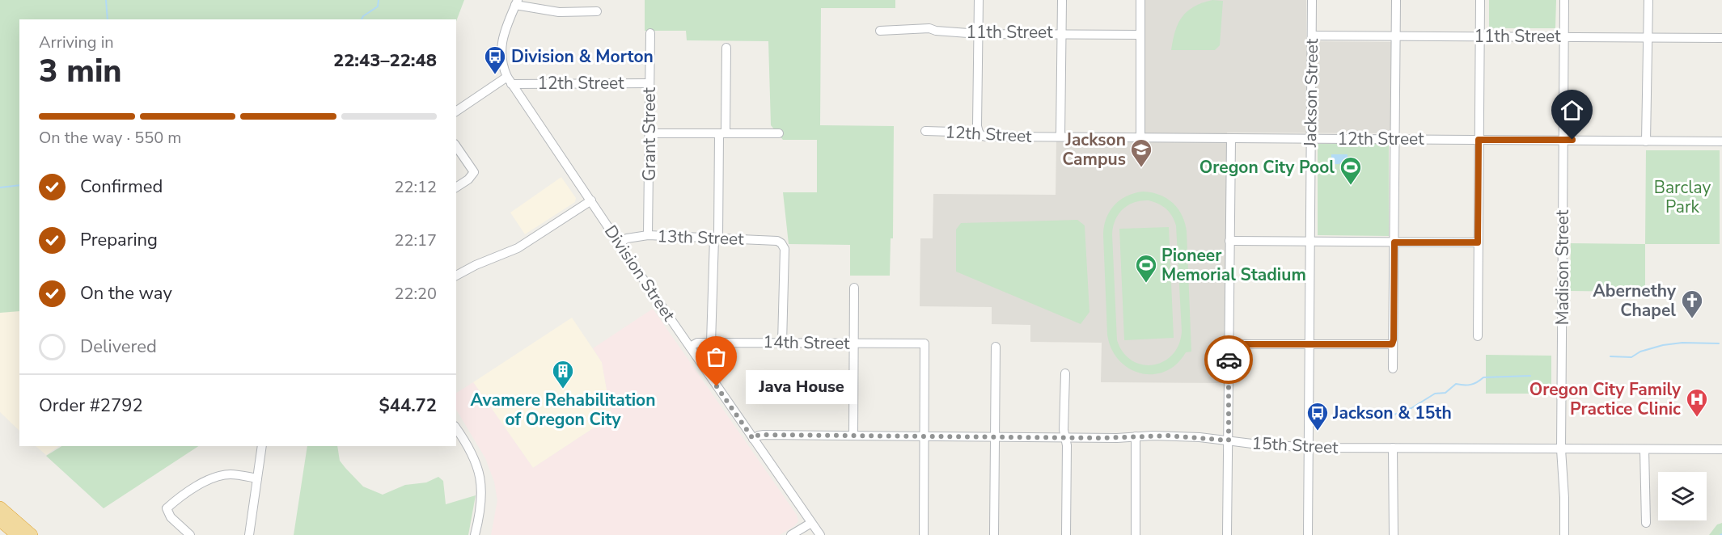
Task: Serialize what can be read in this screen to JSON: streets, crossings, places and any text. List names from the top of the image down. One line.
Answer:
{"streets":{"street":["11th Street","12th Street","Jackson Street","Grant Street","13th Street","Madison Street","Division Street","14th Street","15th Street"]},"crossings":[["11th Street","Jackson Street"],["11th Street","Madison Street"],["12th Street","Jackson Street"],["12th Street","Grant Street"],["12th Street","Madison Street"],["12th Street","Division Street"],["Jackson Street","15th Street"],["Grant Street","13th Street"],["13th Street","Division Street"],["13th Street","14th Street"],["Madison Street","15th Street"],["Division Street","14th Street"],["Division Street","15th Street"],["14th Street","15th Street"]],"parks":["Barclay Park"],"places":{"bus stop":["Division & Morton","Jackson & 15th"],"school or university":["Jackson Campus"],"sports":["Oregon City Pool","Pioneer Memorial Stadium"],"church":["Abernethy Chapel"],"other":["Java House"],"building":["Avamere Rehabilitation of Oregon City"],"hospital":["Oregon City Family Practice Clinic"]},"page":{"heading":["3 min","Arriving in","22:43–22:48"],"panel":["Order #2792","$44.72"],"bar":"On the way · 550 m","list":[["Confirmed","22:12"],["Preparing","22:17"],["On the way","22:20"],"Delivered"],"bubble":"Java House"}}
